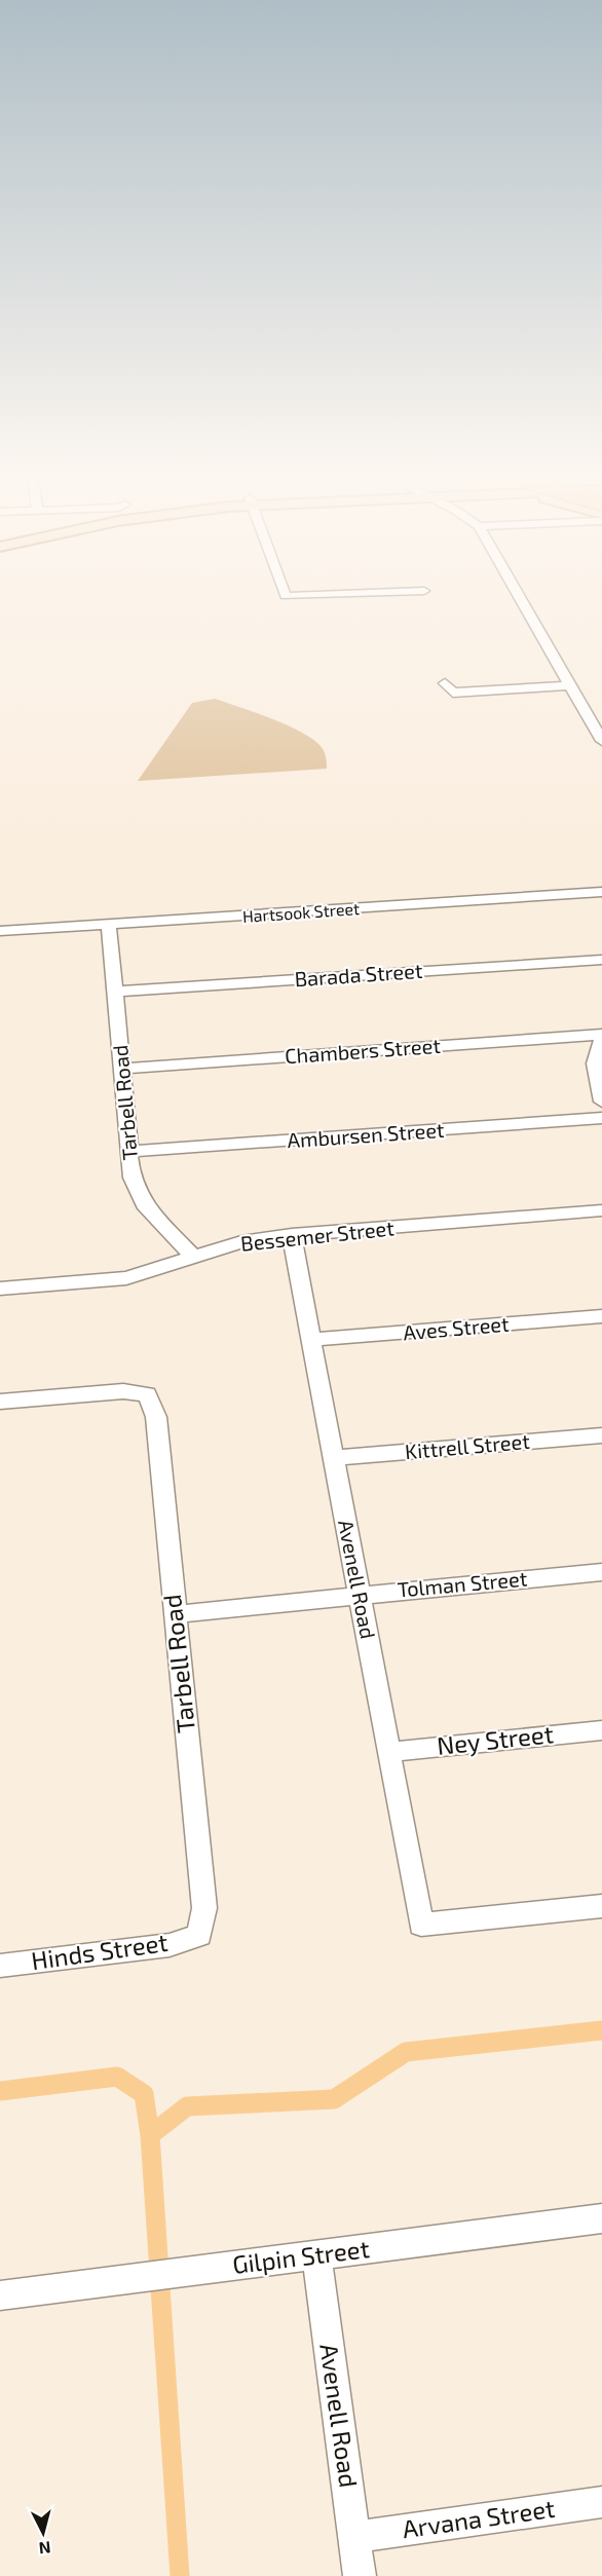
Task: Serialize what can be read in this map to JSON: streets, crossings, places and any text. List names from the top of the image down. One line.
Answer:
{"streets":{"street":["Hartsook Street","Barada Street","Chambers Street","Tarbell Road","Ambursen Street","Bessemer Street","Aves Street","Kittrell Street","Avenell Road","Tolman Street","Ney Street","Hinds Street","Gilpin Street","Arvana Street"]},"crossings":[["Hartsook Street","Tarbell Road"],["Barada Street","Tarbell Road"],["Chambers Street","Tarbell Road"],["Tarbell Road","Ambursen Street"],["Tarbell Road","Bessemer Street"],["Tarbell Road","Tolman Street"],["Tarbell Road","Hinds Street"],["Bessemer Street","Avenell Road"],["Aves Street","Avenell Road"],["Kittrell Street","Avenell Road"],["Avenell Road","Tolman Street"],["Avenell Road","Ney Street"],["Avenell Road","Gilpin Street"],["Avenell Road","Arvana Street"]],"north":"bottom"}
